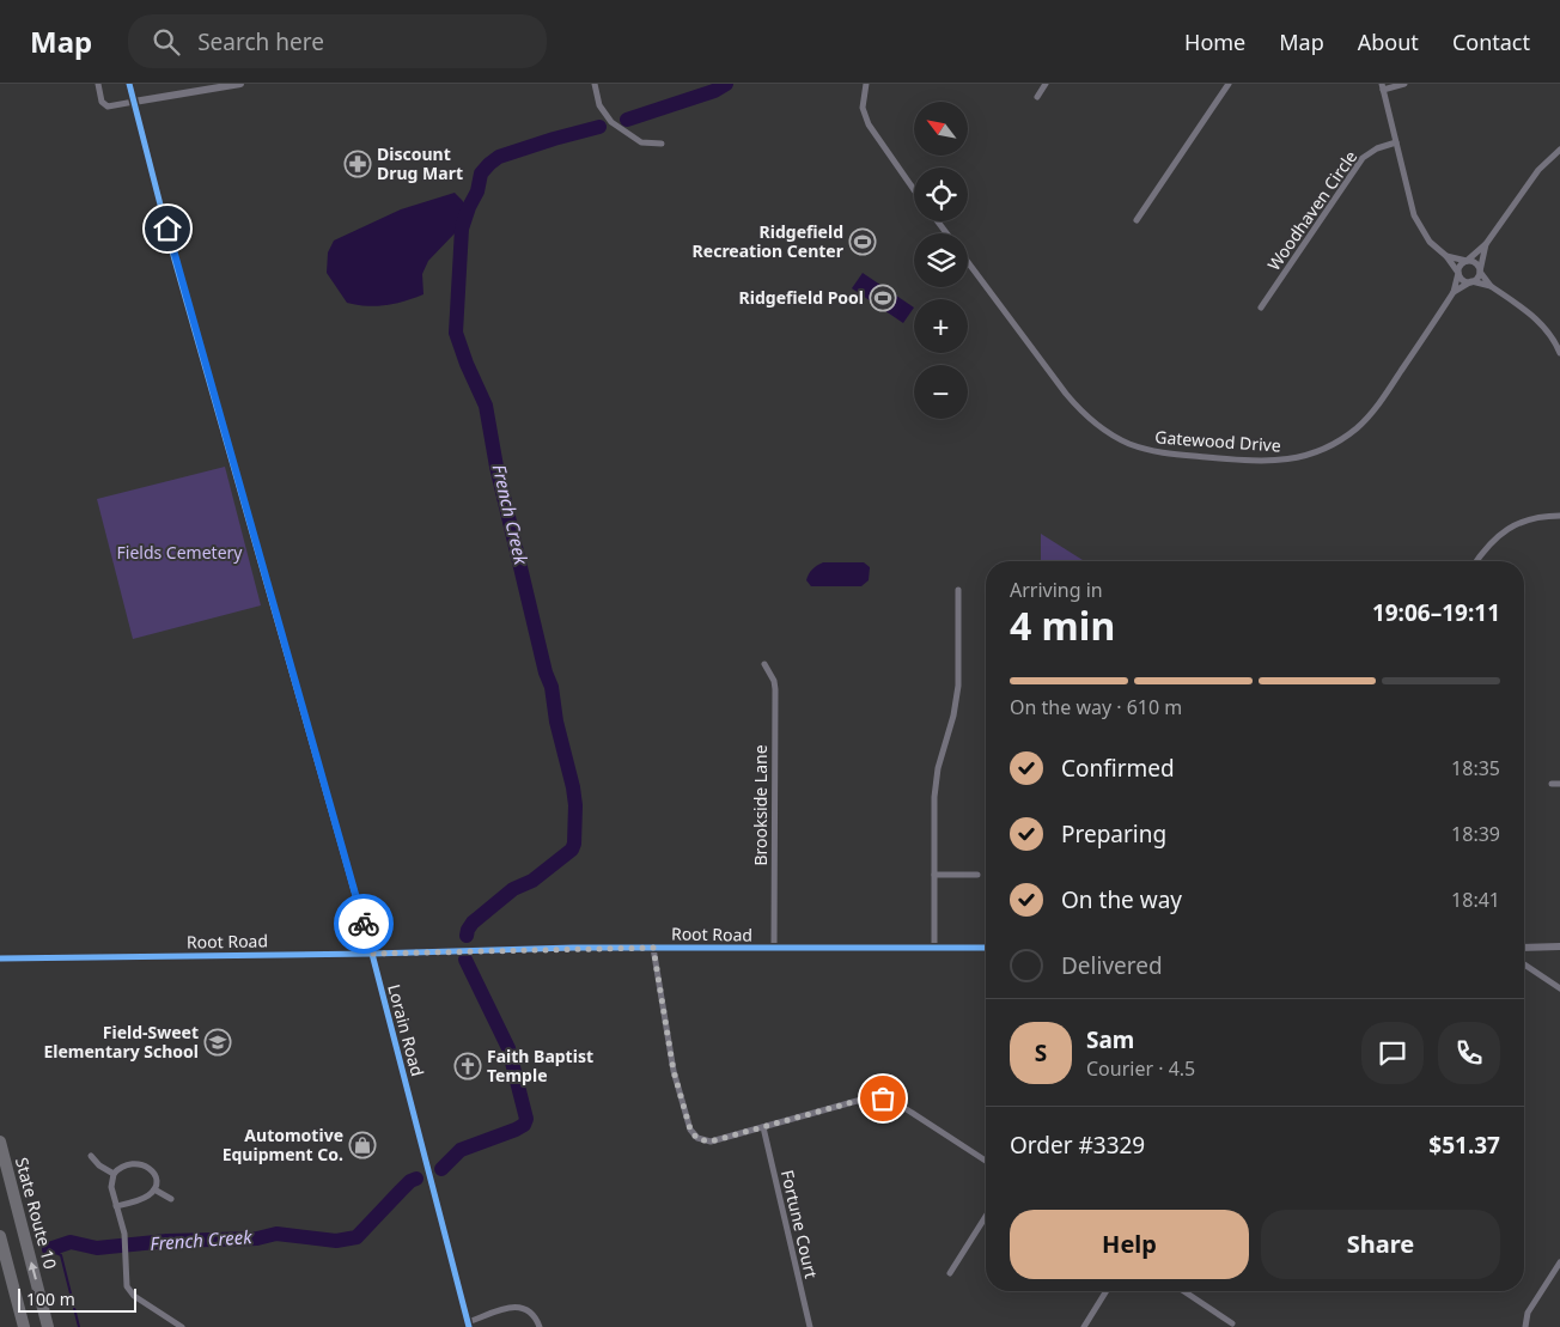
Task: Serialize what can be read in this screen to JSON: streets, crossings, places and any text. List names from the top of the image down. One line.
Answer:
{"streets":{"highway":["State Route 10"],"street":["Woodhaven Circle","Gatewood Drive","Brookside Lane","Root Road","Lorain Road","Fortune Court"]},"crossings":[["Brookside Lane","Root Road"],["Root Road","Lorain Road"]],"water":["French Creek"],"parks":["Fields Cemetery"],"places":{"pharmacy":["Discount Drug Mart"],"sports":["Ridgefield Recreation Center","Ridgefield Pool"],"school or university":["Field-Sweet Elementary School"],"church":["Faith Baptist Temple"],"shop":["Automotive Equipment Co."]},"scale_bar":"100 m","north":"top left","page":{"header":"Map","search":"Search here","nav":["Home","Map","About","Contact"],"map_buttons":["+","−"],"heading":["4 min","Arriving in","19:06–19:11"],"panel":["Sam","Courier · 4.5","Order #3329","$51.37"],"bar":"On the way · 610 m","list":[["Confirmed","18:35"],["Preparing","18:39"],["On the way","18:41"],"Delivered"],"round":"S","buttons":["Help","Share"],"scale":"100 m"}}
